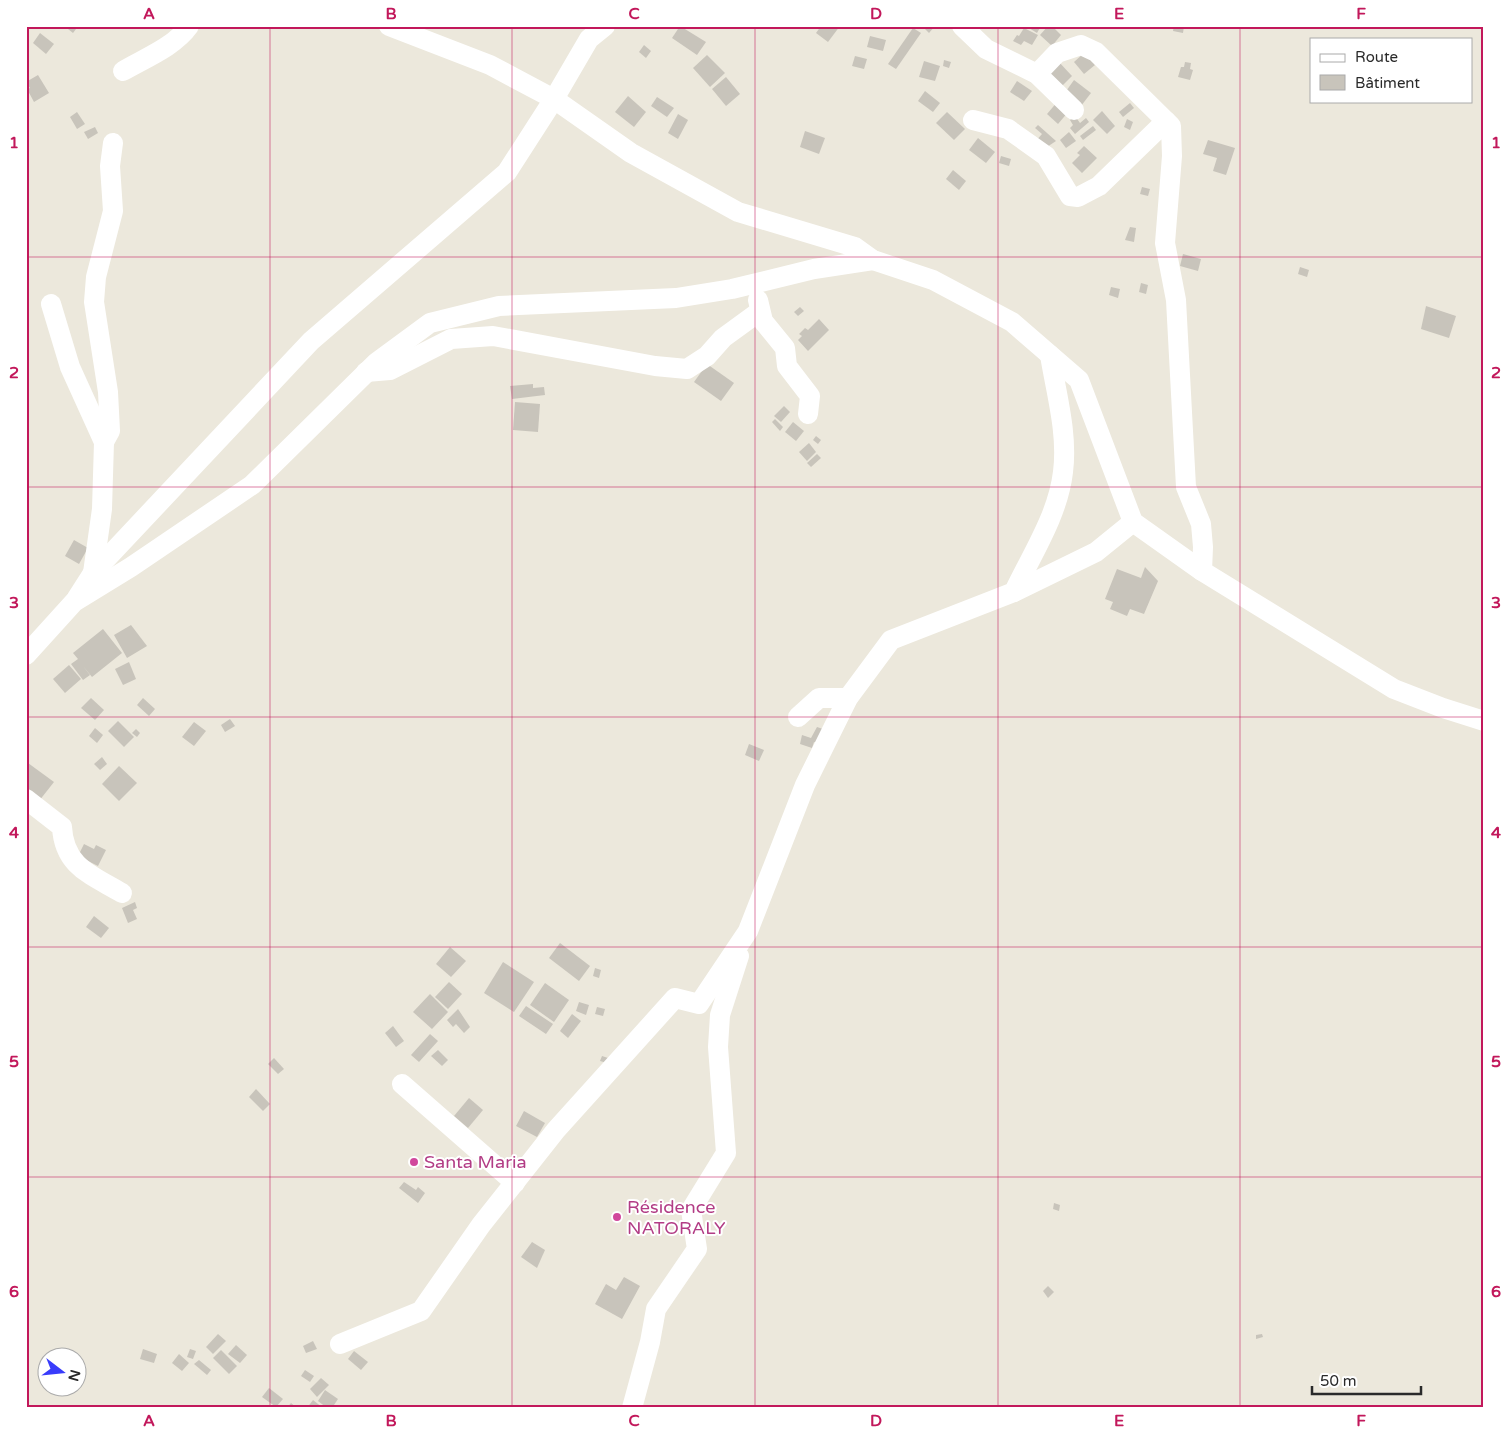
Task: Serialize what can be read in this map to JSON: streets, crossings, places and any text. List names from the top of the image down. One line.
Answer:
{"places":["Santa Maria","Résidence NATORALY"],"legend":["Route","Bâtiment"],"scale_bar":"50 m","north":"right","grid":{"columns":["A","B","C","D","E","F"],"rows":["1","2","3","4","5","6"]}}
